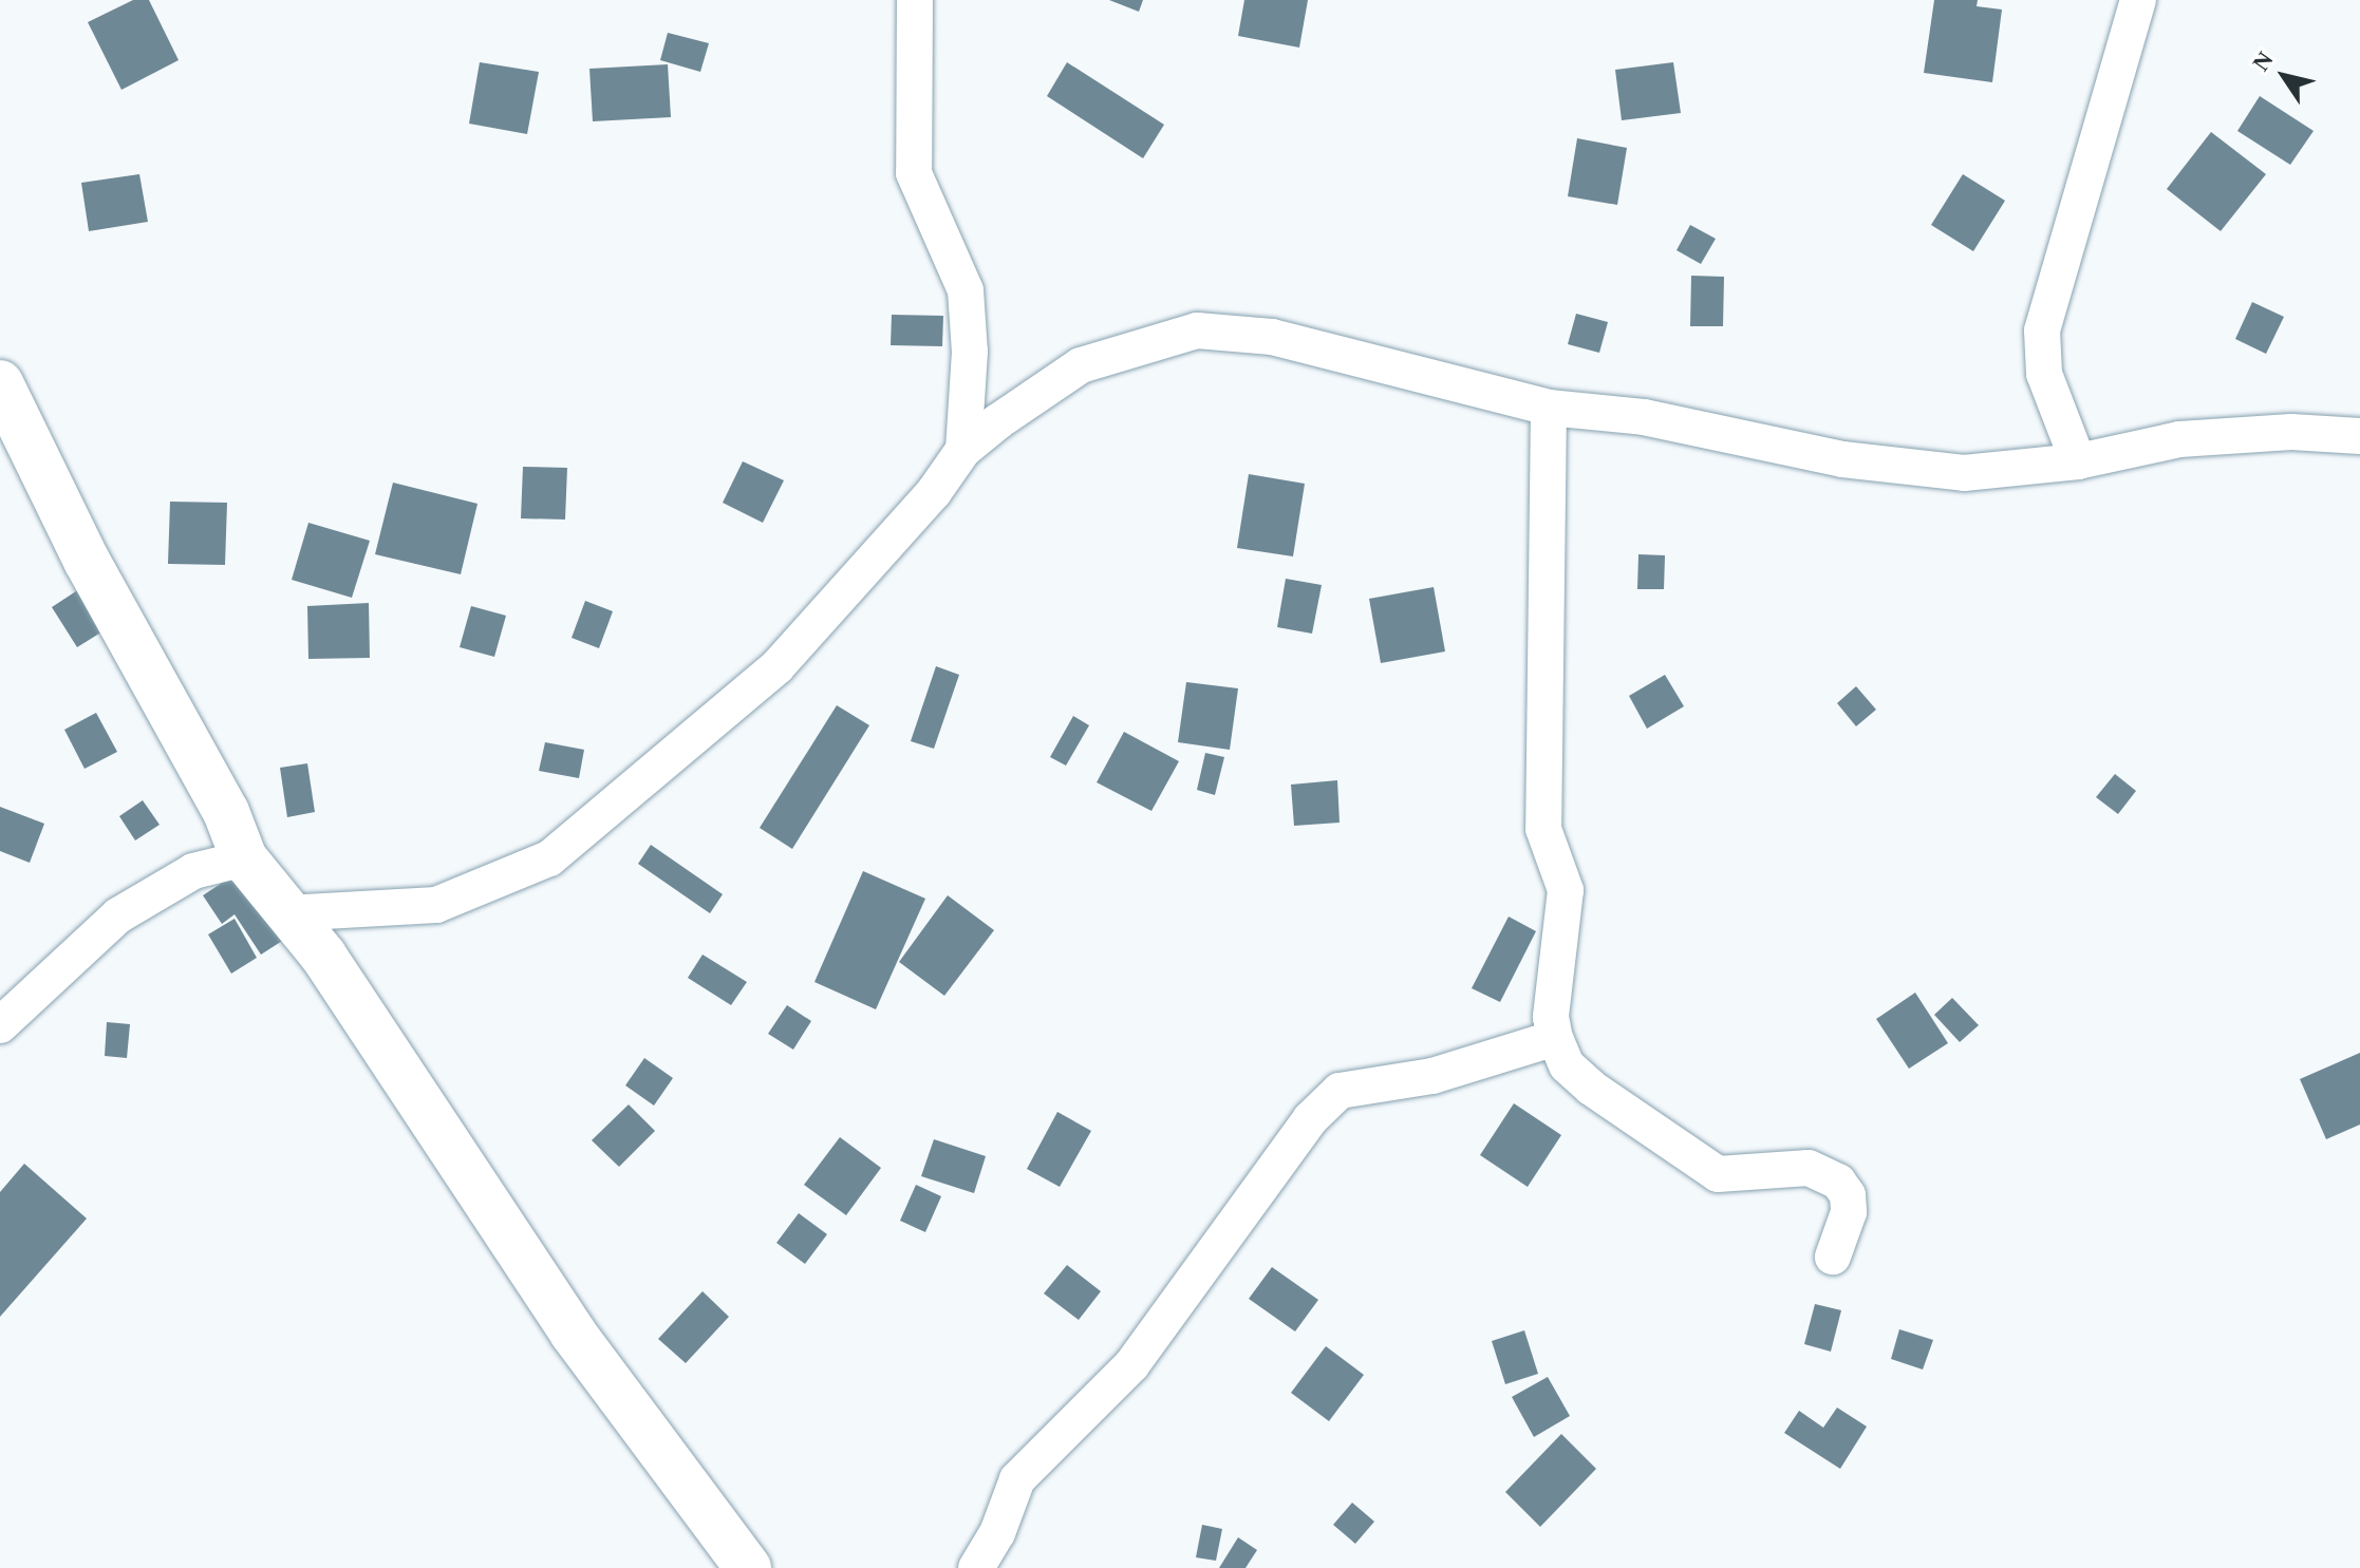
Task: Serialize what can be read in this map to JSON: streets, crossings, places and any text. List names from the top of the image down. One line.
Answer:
{"north":"top left"}
